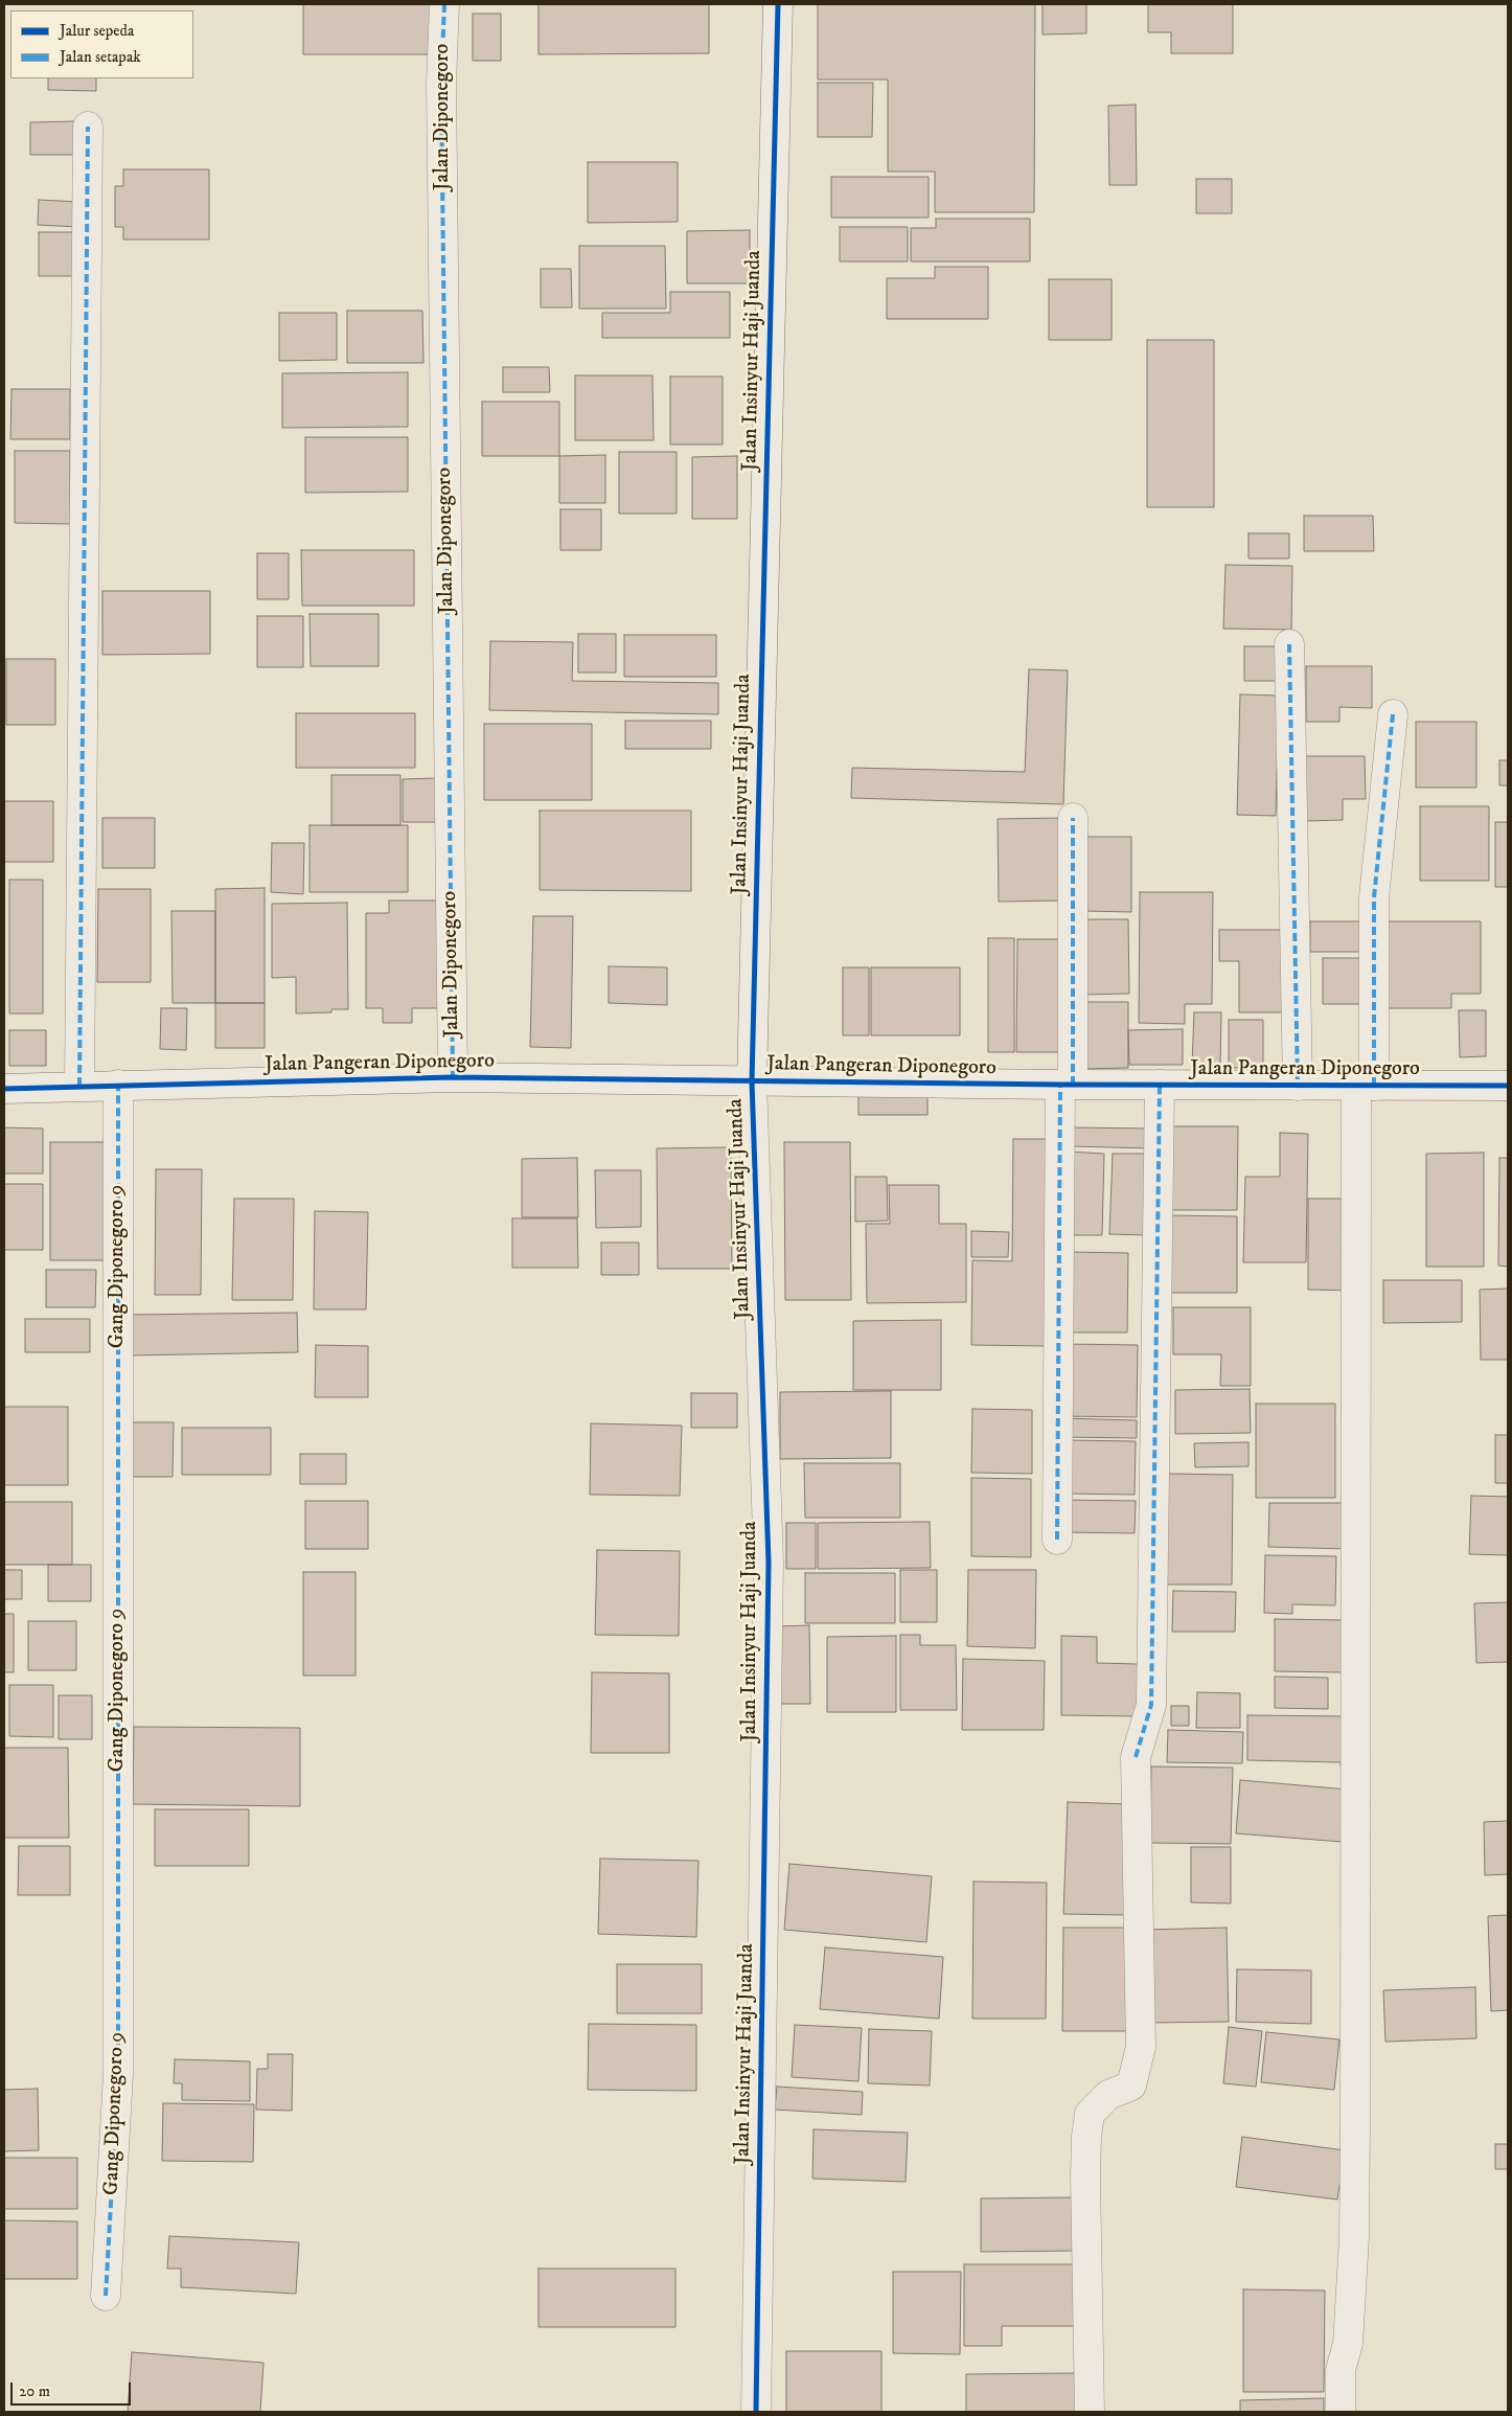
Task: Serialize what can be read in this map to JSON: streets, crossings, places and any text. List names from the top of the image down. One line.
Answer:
{"streets":{"street":["Jalan Diponegoro","Jalan Insinyur Haji Juanda","Jalan Pangeran Diponegoro","Gang Diponegoro 9"]},"crossings":[["Jalan Diponegoro","Jalan Pangeran Diponegoro"],["Jalan Insinyur Haji Juanda","Jalan Pangeran Diponegoro"],["Jalan Pangeran Diponegoro","Gang Diponegoro 9"]],"legend":["Jalur sepeda","Jalan setapak"],"scale_bar":"20 m"}
